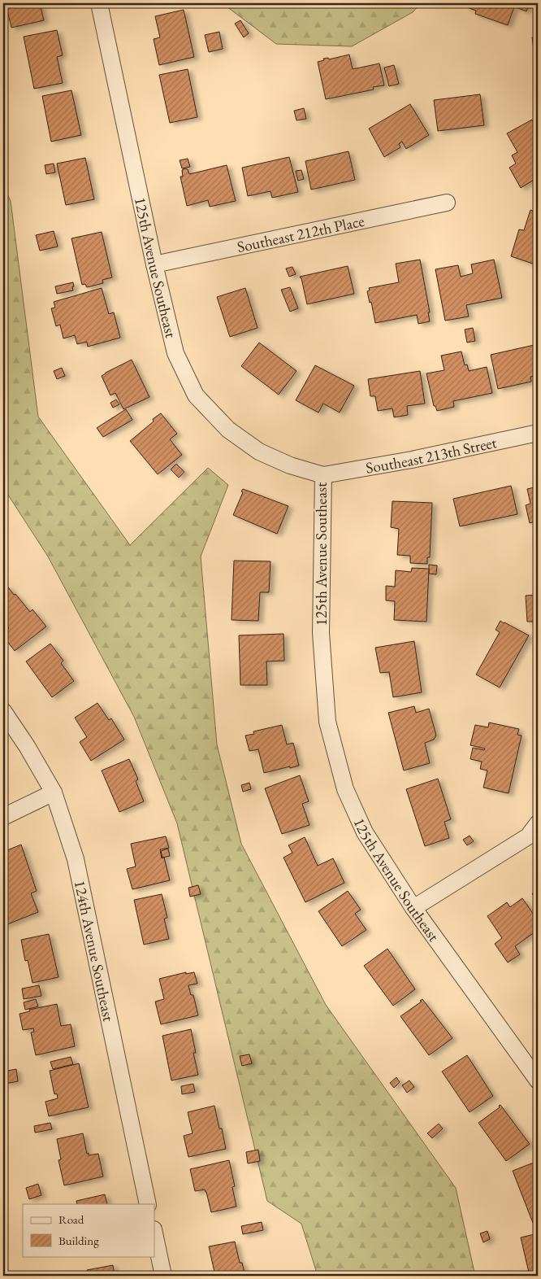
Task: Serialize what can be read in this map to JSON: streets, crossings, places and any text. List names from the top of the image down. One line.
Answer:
{"streets":{"street":["Southeast 212th Place","125th Avenue Southeast","Southeast 213th Street","124th Avenue Southeast"]},"crossings":[["Southeast 212th Place","125th Avenue Southeast"],["125th Avenue Southeast","Southeast 213th Street"]],"legend":["Road","Building"]}
